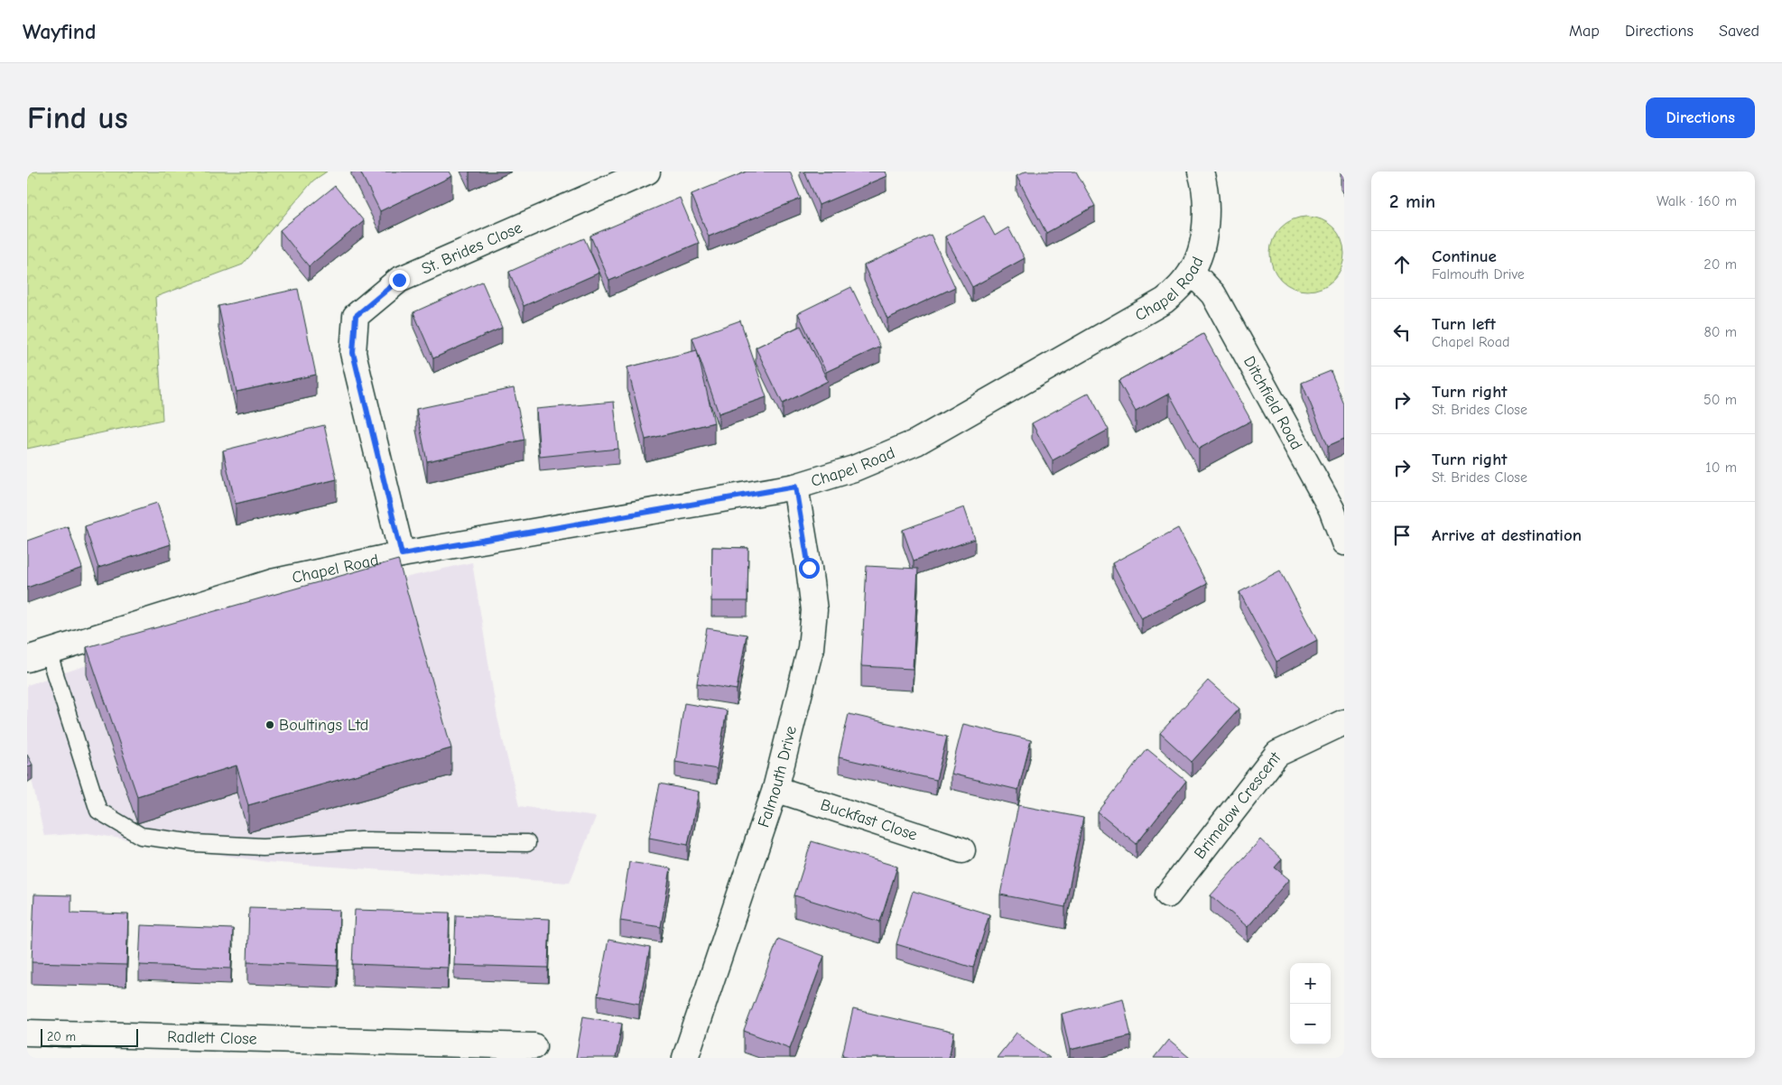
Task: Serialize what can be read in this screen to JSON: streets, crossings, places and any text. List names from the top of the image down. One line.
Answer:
{"streets":{"street":["St. Brides Close","Chapel Road","Ditchfield Road","Falmouth Drive","Brimelow Crescent","Buckfast Close","Radlett Close"]},"crossings":[["St. Brides Close","Chapel Road"],["Chapel Road","Ditchfield Road"],["Chapel Road","Falmouth Drive"],["Falmouth Drive","Buckfast Close"]],"places":["Boultings Ltd"],"scale_bar":"20 m","page":{"header":"Wayfind","nav":["Map","Directions","Saved"],"buttons":"Directions","title":"Find us","heading":["2 min","Walk · 160 m"],"list":[["Continue","Falmouth Drive","20 m"],["Turn left","Chapel Road","80 m"],["Turn right","St. Brides Close","50 m"],["Turn right","St. Brides Close","10 m"],"Arrive at destination"],"map_buttons":["+","−"],"scale":"20 m"}}
